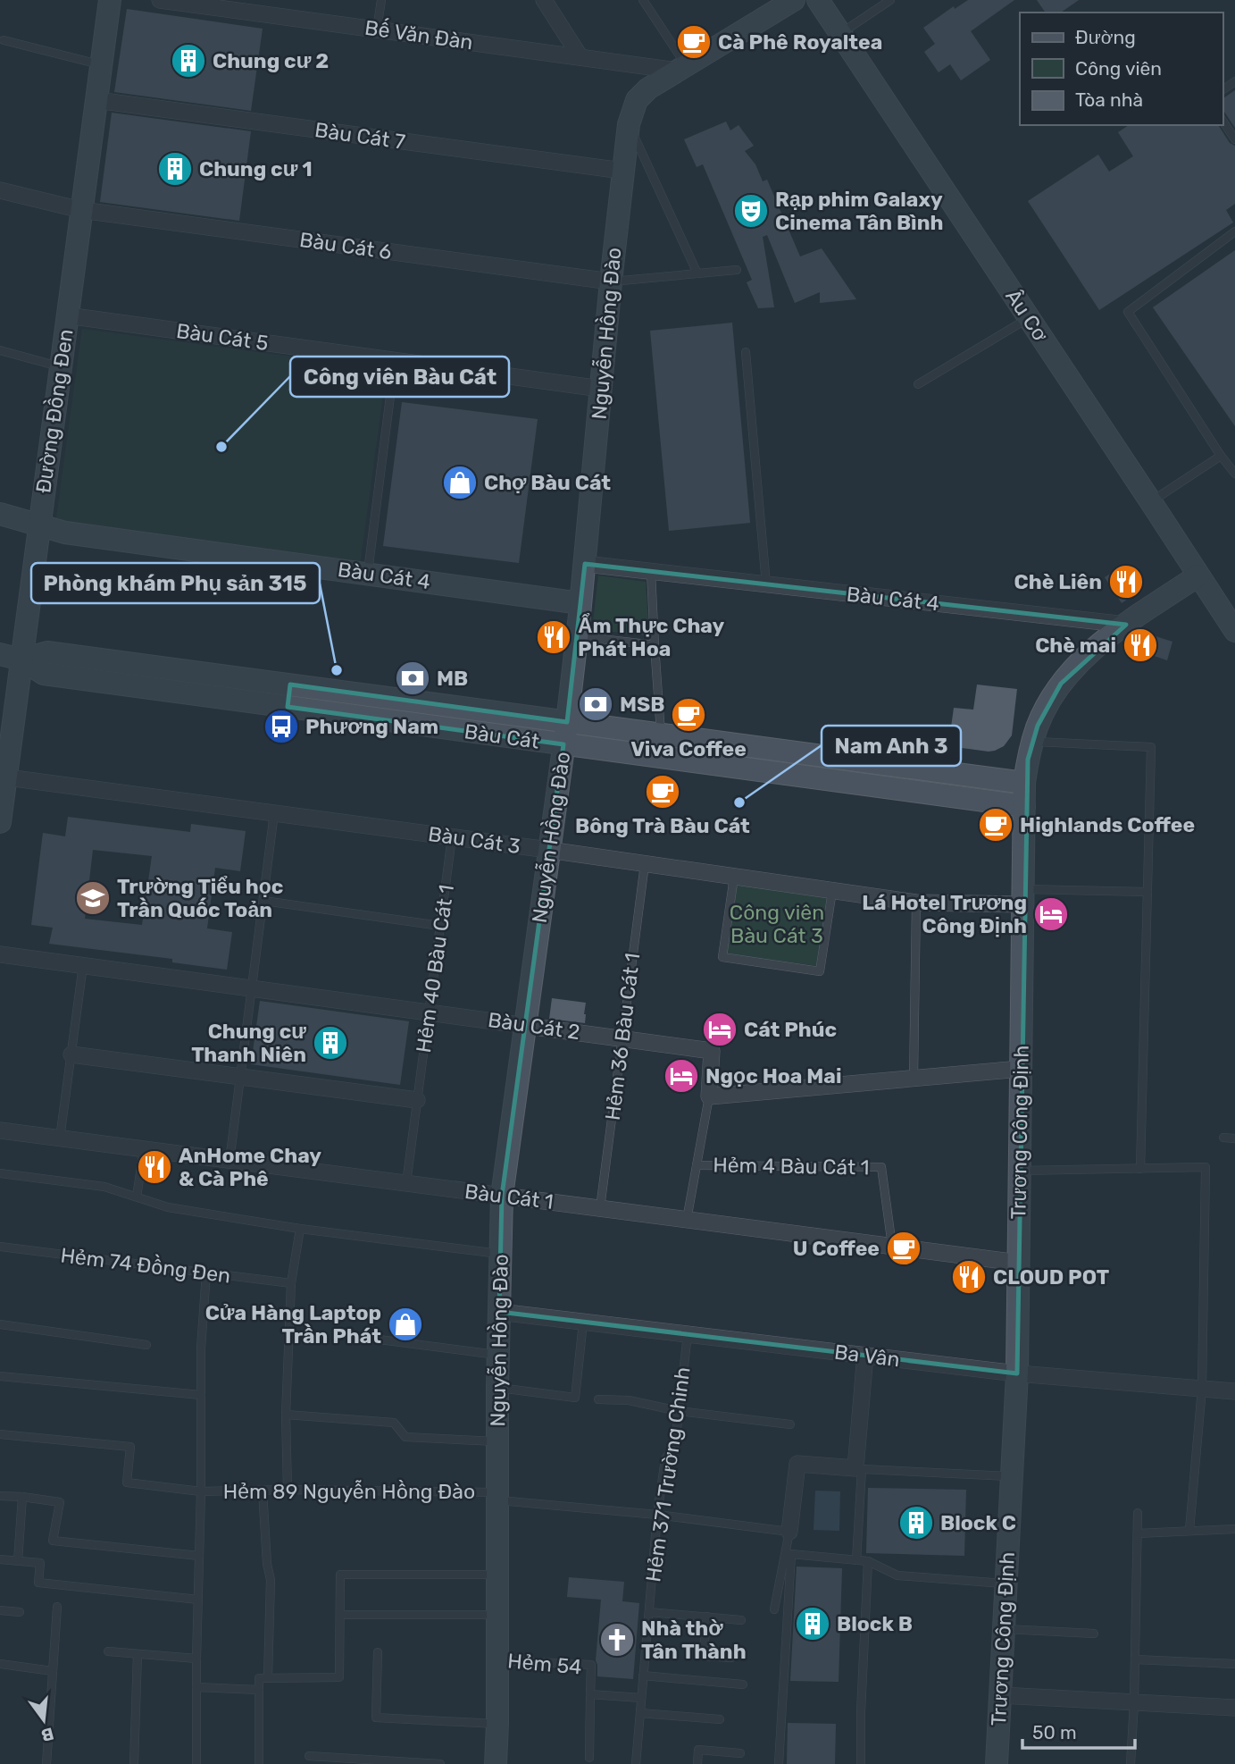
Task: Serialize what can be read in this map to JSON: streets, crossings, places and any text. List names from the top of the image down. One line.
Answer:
{"streets":{"street":["Bế Văn Đàn","Bàu Cát 7","Bàu Cát 6","Âu Cơ","Nguyễn Hồng Đào","Bàu Cát 5","Đường Đồng Đen","Bàu Cát 4","Bàu Cát","Bàu Cát 3","Bàu Cát 2","Trương Công Định","Bàu Cát 1","Ba Vân"],"lane":["Hẻm 40 Bàu Cát 1","Hẻm 36 Bàu Cát 1","Hẻm 4 Bàu Cát 1","Hẻm 74 Đồng Đen","Hẻm 371 Trường Chinh","Hẻm 89 Nguyễn Hồng Đào","Hẻm 54"]},"crossings":[["Bế Văn Đàn","Nguyễn Hồng Đào"],["Bàu Cát 7","Nguyễn Hồng Đào"],["Bàu Cát 7","Đường Đồng Đen"],["Bàu Cát 6","Nguyễn Hồng Đào"],["Bàu Cát 6","Đường Đồng Đen"],["Âu Cơ","Trương Công Định"],["Nguyễn Hồng Đào","Bàu Cát 5"],["Nguyễn Hồng Đào","Bàu Cát 4"],["Nguyễn Hồng Đào","Bàu Cát"],["Nguyễn Hồng Đào","Bàu Cát 3"],["Nguyễn Hồng Đào","Bàu Cát 2"],["Nguyễn Hồng Đào","Bàu Cát 1"],["Nguyễn Hồng Đào","Ba Vân"],["Nguyễn Hồng Đào","Hẻm 89 Nguyễn Hồng Đào"],["Nguyễn Hồng Đào","Hẻm 54"],["Bàu Cát 5","Đường Đồng Đen"],["Đường Đồng Đen","Bàu Cát 4"],["Đường Đồng Đen","Bàu Cát"],["Đường Đồng Đen","Bàu Cát 3"],["Bàu Cát 4","Trương Công Định"],["Bàu Cát","Trương Công Định"],["Bàu Cát 3","Hẻm 40 Bàu Cát 1"],["Bàu Cát 3","Hẻm 36 Bàu Cát 1"],["Bàu Cát 3","Trương Công Định"],["Hẻm 40 Bàu Cát 1","Bàu Cát 2"],["Hẻm 40 Bàu Cát 1","Bàu Cát 1"],["Bàu Cát 2","Hẻm 36 Bàu Cát 1"],["Hẻm 36 Bàu Cát 1","Bàu Cát 1"],["Trương Công Định","Bàu Cát 1"],["Trương Công Định","Ba Vân"],["Hẻm 4 Bàu Cát 1","Bàu Cát 1"],["Ba Vân","Hẻm 371 Trường Chinh"],["Hẻm 371 Trường Chinh","Hẻm 89 Nguyễn Hồng Đào"],["Hẻm 371 Trường Chinh","Hẻm 54"]],"parks":["Công viên Bàu Cát 3"],"places":{"cafe":["Cà Phê Royaltea","Viva Coffee","Bông Trà Bàu Cát","Highlands Coffee","U Coffee"],"building":["Chung cư 2","Chung cư 1","Chung cư Thanh Niên","Block C","Block B"],"theatre":["Rạp phim Galaxy Cinema Tân Bình"],"other":["Công viên Bàu Cát","Phòng khám Phụ sản 315","Nam Anh 3"],"shop":["Chợ Bàu Cát","Cửa Hàng Laptop Trần Phát"],"restaurant":["Chè Liên","Ẩm Thực Chay Phát Hoa","Chè mai","AnHome Chay & Cà Phê","CLOUD POT"],"bank":["MB","MSB"],"bus stop":["Phương Nam"],"school or university":["Trường Tiểu học Trần Quốc Toản"],"hotel":["Lá Hotel Trương Công Định","Cát Phúc","Ngọc Hoa Mai"],"church":["Nhà thờ Tân Thành"]},"legend":["Đường","Công viên","Tòa nhà"],"scale_bar":"50 m","north":"bottom"}
